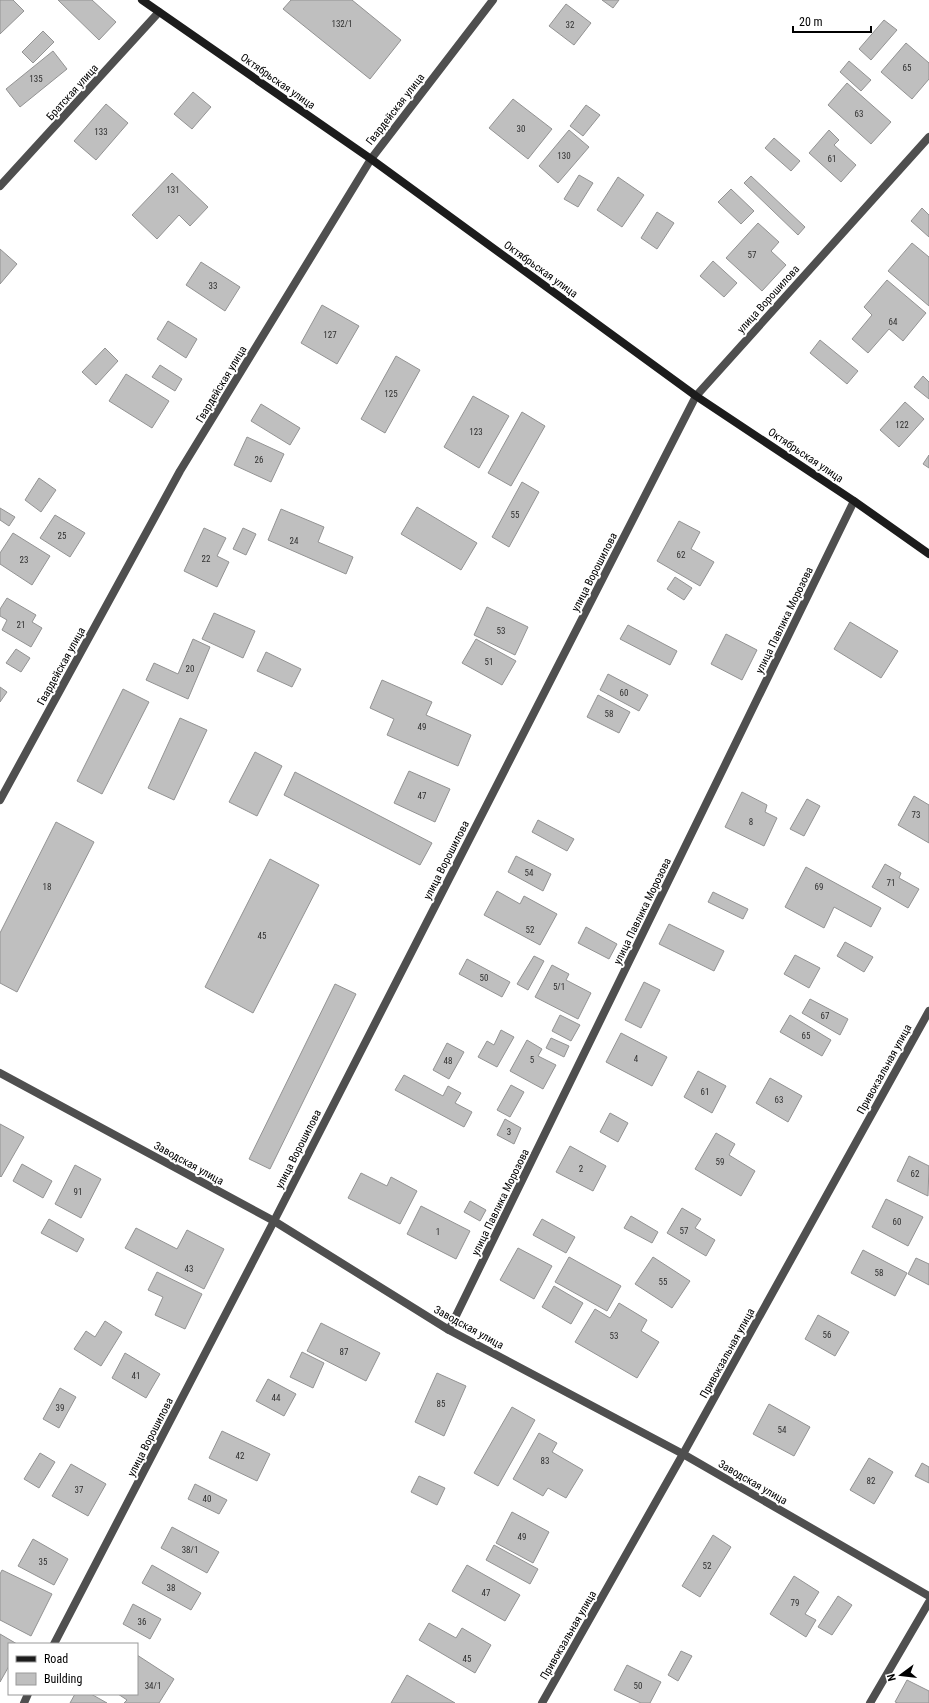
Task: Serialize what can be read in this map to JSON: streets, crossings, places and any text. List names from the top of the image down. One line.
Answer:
{"streets":{"street":["Октябрьская улица","Братская улица","Гвардейская улица","улица Ворошилова","улица Павлика Морозова","Привокзальная улица","Заводская улица"]},"crossings":[["Октябрьская улица","Братская улица"],["Октябрьская улица","Гвардейская улица"],["Октябрьская улица","улица Ворошилова"],["Октябрьская улица","улица Павлика Морозова"],["улица Ворошилова","Заводская улица"],["улица Павлика Морозова","Заводская улица"],["Привокзальная улица","Заводская улица"]],"house_numbers":["132/1","32","65","135","63","30","133","130","61","131","57","33","64","127","125","122","123","26","55","25","24","62","22","23","21","53","51","20","60","58","49","47","73","8","54","71","18","69","52","45","50","5/1","67","65","4","5","48","61","63","3","59","2","62","91","60","57","1","43","58","55","56","53","87","41","44","85","39","54","42","83","82","37","40","49","38/1","35","52","38","47","79","36","45","34/1","50"],"legend":["Road","Building"],"scale_bar":"20 m","north":"left"}
